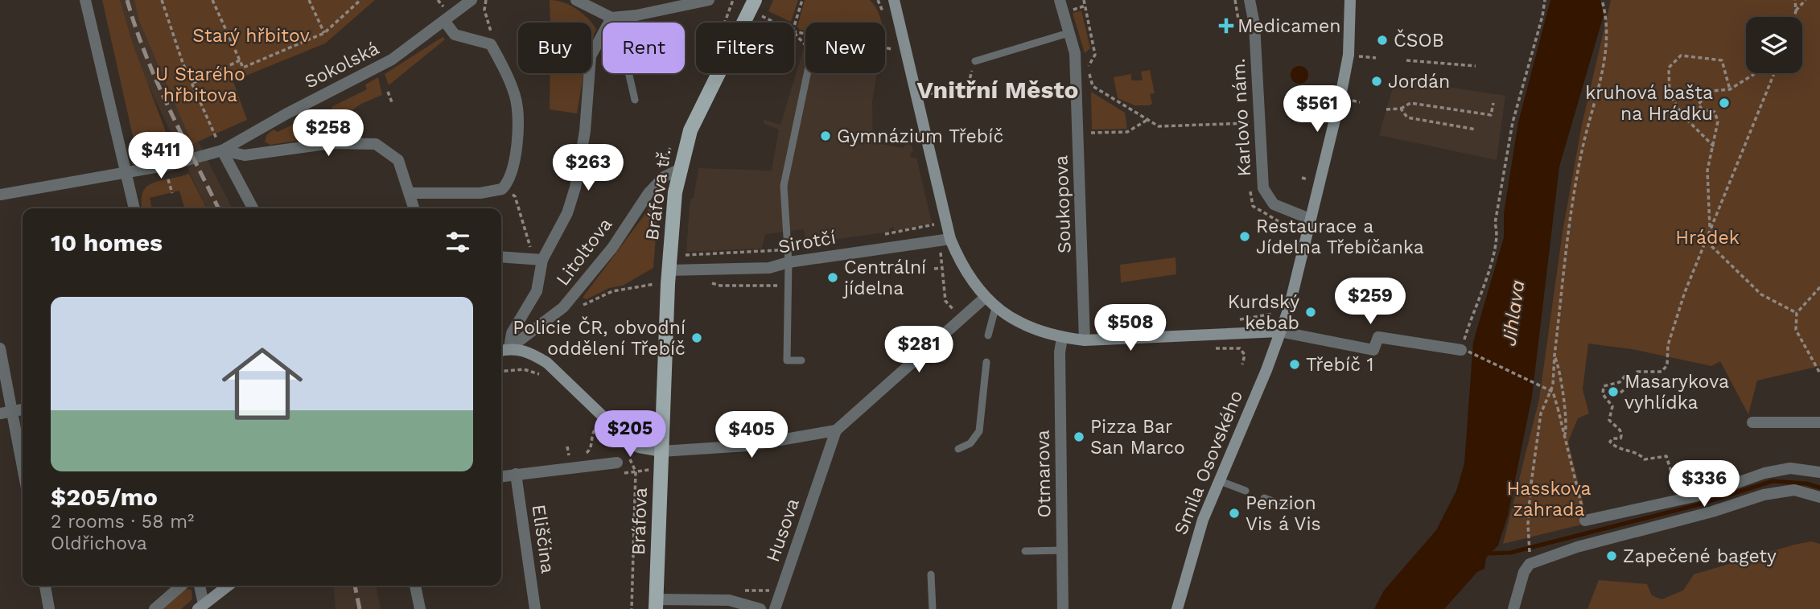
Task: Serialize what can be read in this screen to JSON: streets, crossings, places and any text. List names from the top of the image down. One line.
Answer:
{"streets":{"main road":["Bráfova tř.","Bráfova"],"street":["Sokolská","Karlovo nám.","Soukopova","Sirotčí","Litoltova","Smila Osovského","Otmarova","Husova","Eliščina"]},"crossings":[["Karlovo nám.","Smila Osovského"],["Bráfova tř.","Sirotčí"],["Bráfova tř.","Litoltova"],["Bráfova tř.","Bráfova"]],"districts":["Vnitřní Město"],"water":["Jihlava"],"parks":["Starý hřbitov","U Starého hřbitova","Hrádek","Hasskova zahrada"],"places":{"health":["Medicamen"],"other":["ČSOB","Jordán","kruhová bašta na Hrádku","Gymnázium Třebíč","Restaurace a Jídelna Třebíčanka","Centrální jídelna","Kurdský kebab","Policie ČR, obvodní oddělení Třebíč","Třebíč 1","Masarykova vyhlídka","Pizza Bar San Marco","Penzion Vis á Vis","Zapečené bagety"]},"page":{"chip":["Buy","Rent","Filters","New"],"price":["$561","$258","$411","$263","$259","$508","$281","$205","$405","$336"],"heading":"10 homes","list":[{"name":"$205/mo","note":"2 rooms · 58 m² · Oldřichova"}]}}
